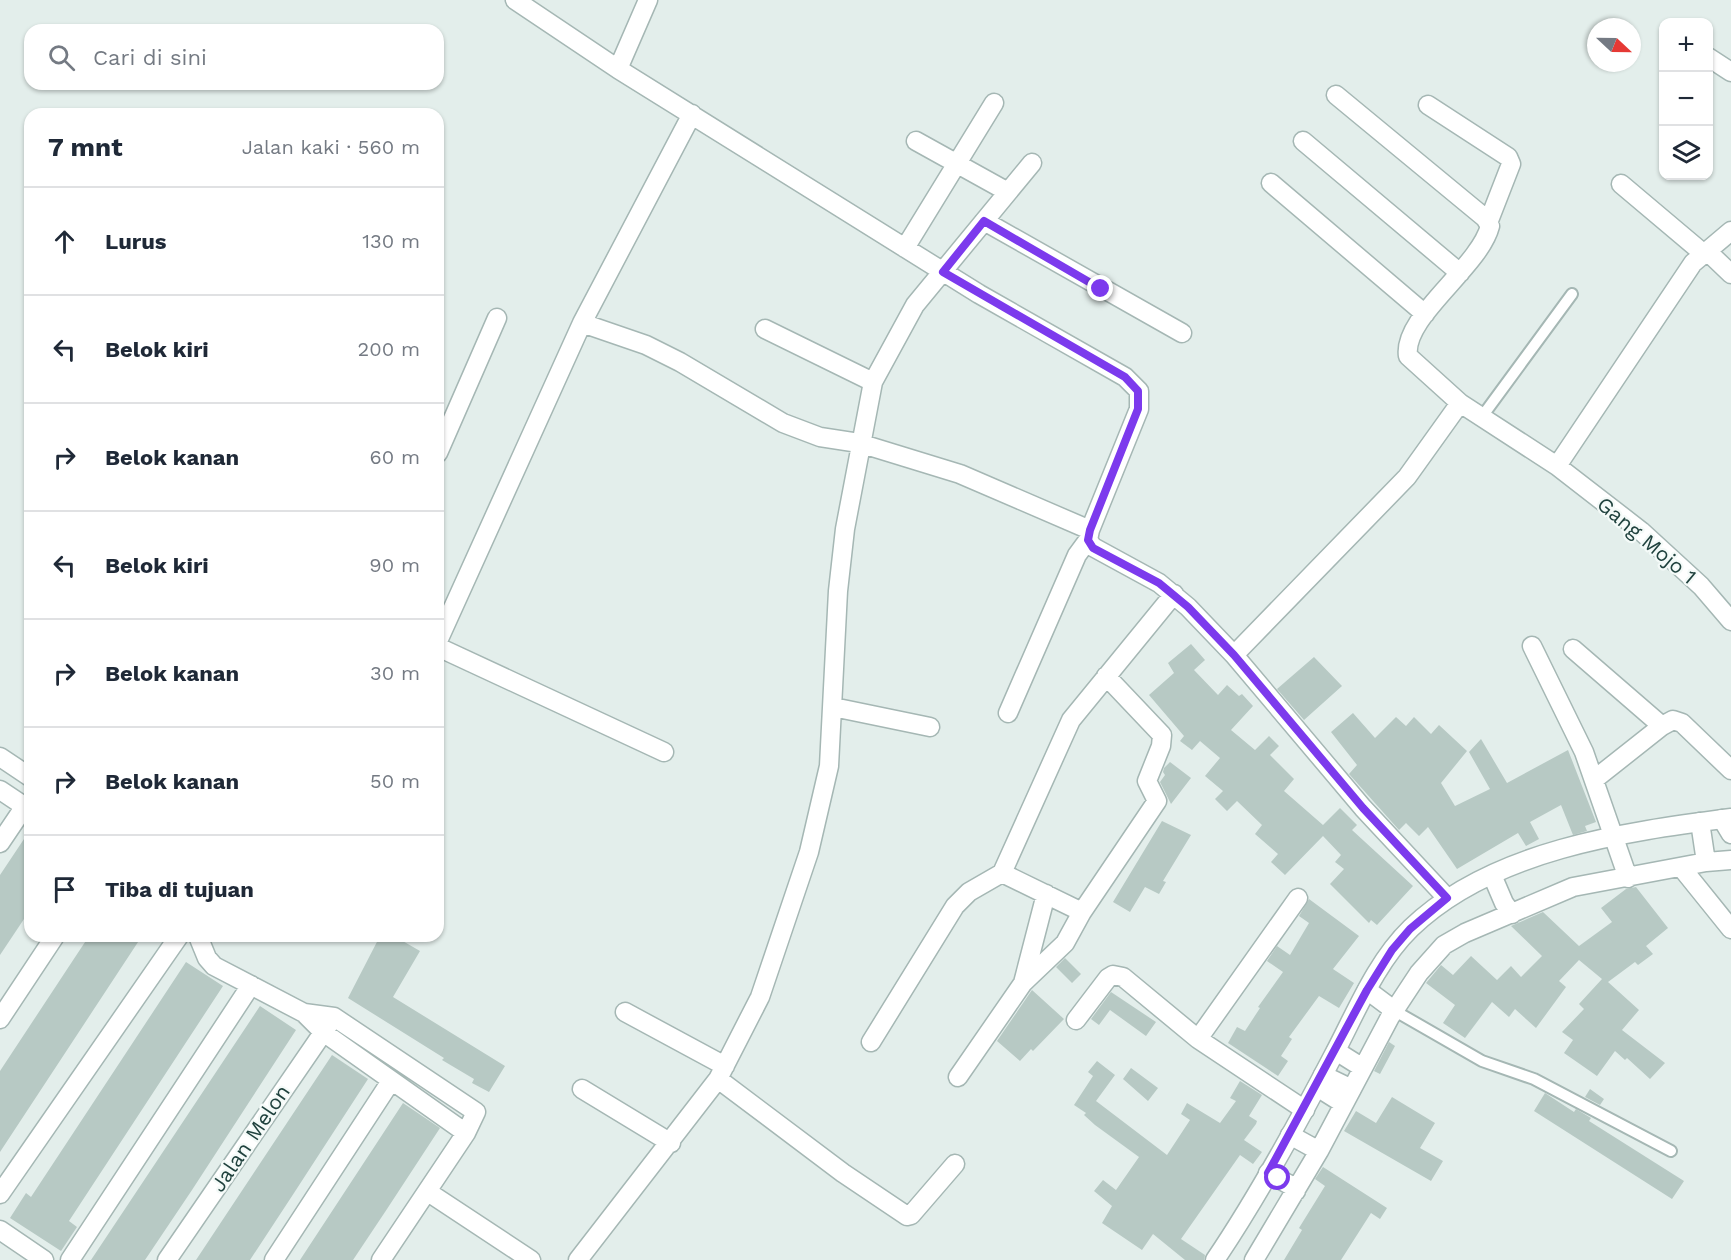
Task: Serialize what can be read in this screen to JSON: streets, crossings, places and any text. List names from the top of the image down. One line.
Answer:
{"streets":{"street":["Gang Mojo 1","Jalan Melon"]},"north":"right","page":{"map_buttons":["+","−"],"search":"Cari di sini","heading":["7 mnt","Jalan kaki · 560 m"],"list":[["Lurus","130 m"],["Belok kiri","200 m"],["Belok kanan","60 m"],["Belok kiri","90 m"],["Belok kanan","30 m"],["Belok kanan","50 m"],"Tiba di tujuan"]}}
